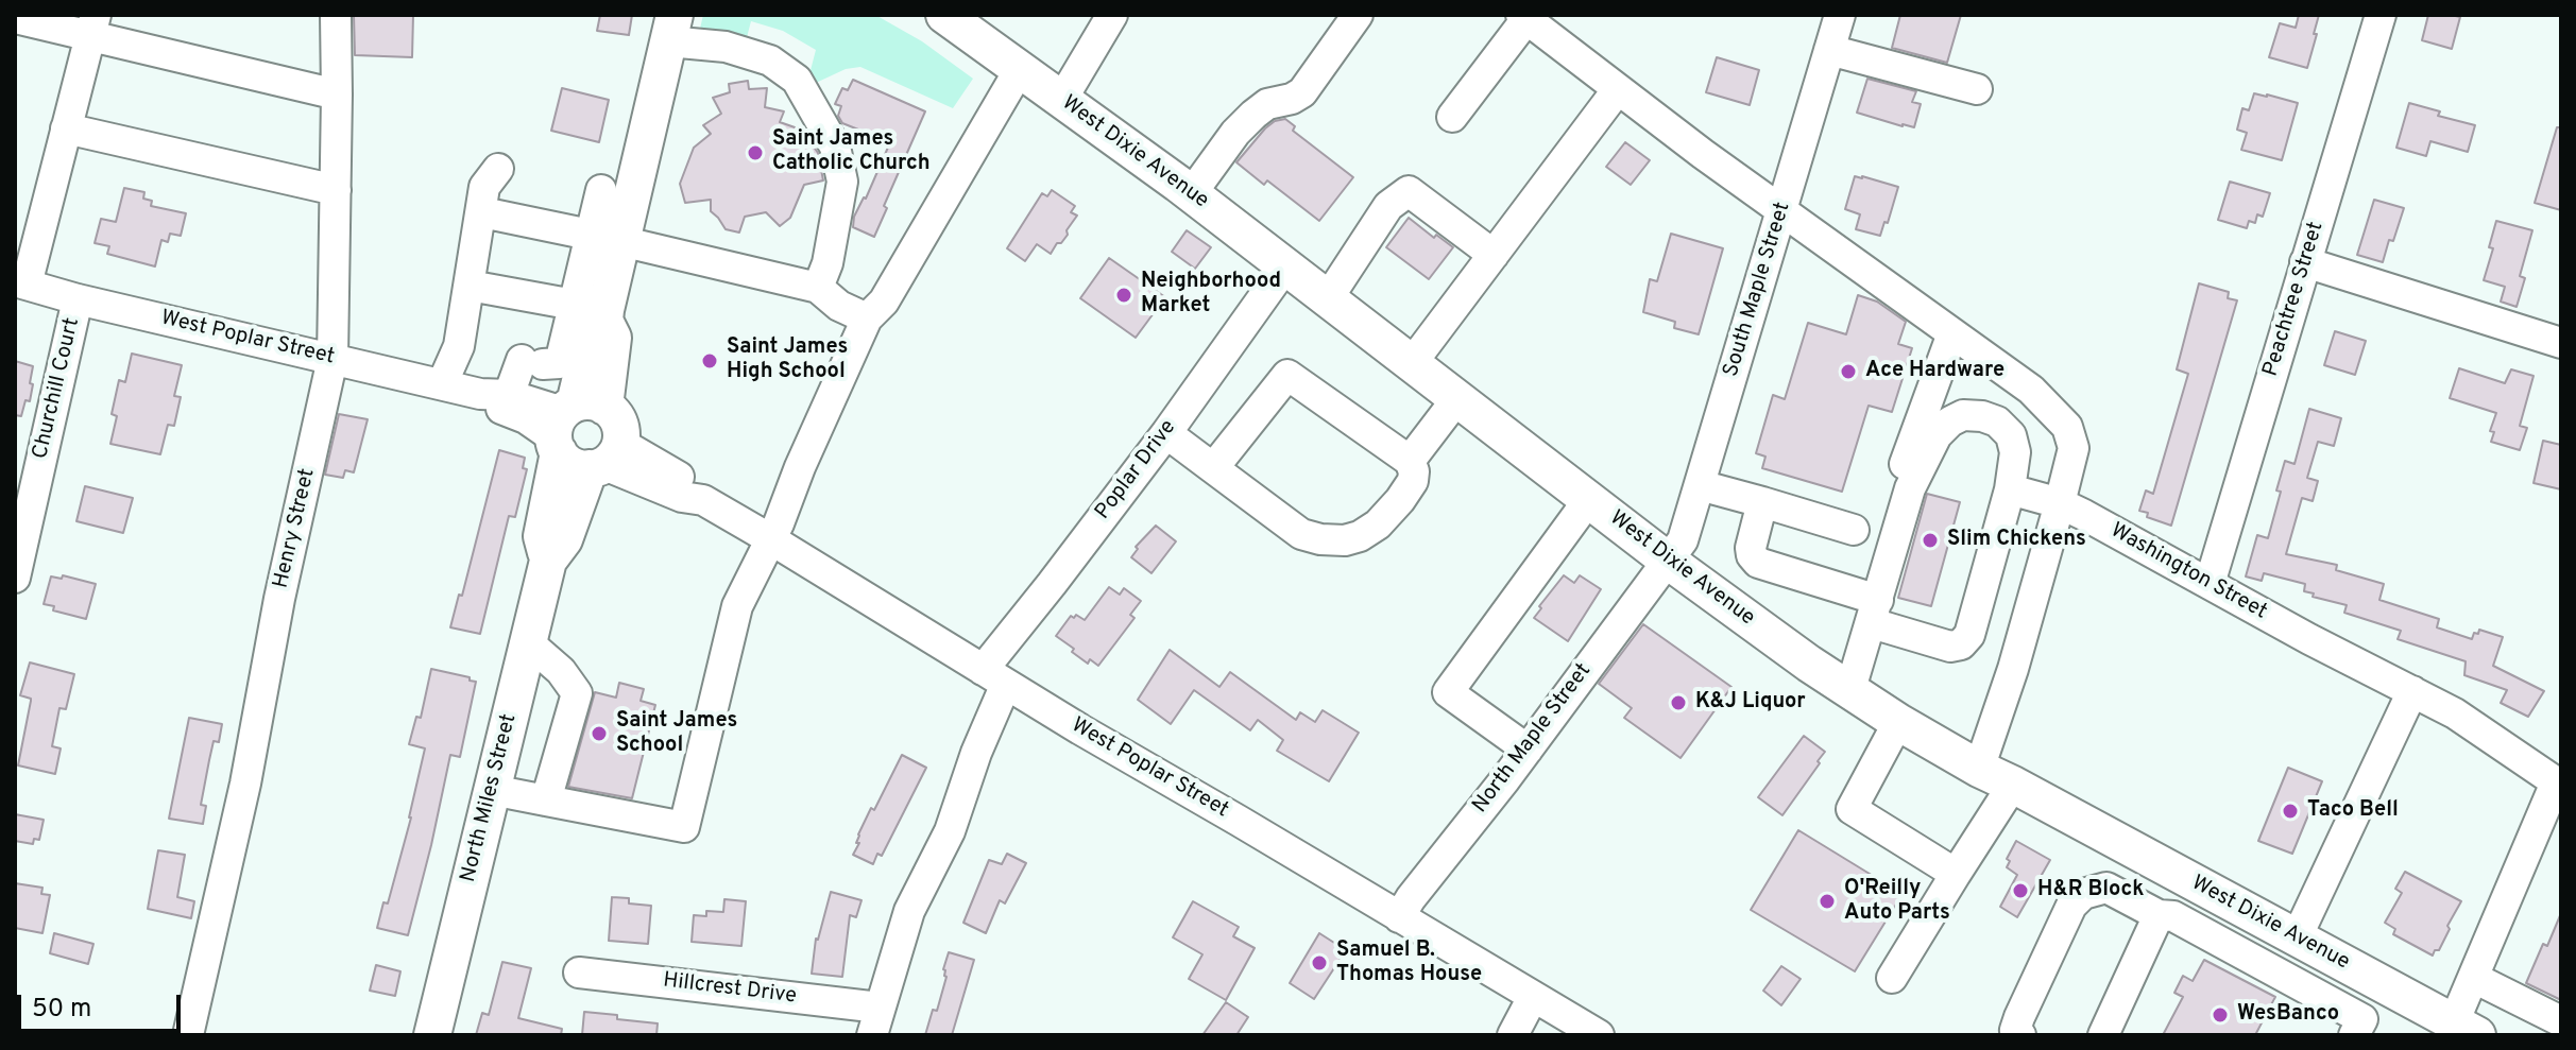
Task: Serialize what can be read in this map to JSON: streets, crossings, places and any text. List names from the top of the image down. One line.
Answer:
{"streets":{"main road":["West Dixie Avenue","North Miles Street"],"street":["South Maple Street","Peachtree Street","West Poplar Street","Churchill Court","Poplar Drive","Henry Street","Washington Street","North Maple Street","Hillcrest Drive"]},"crossings":[["West Dixie Avenue","South Maple Street"],["West Dixie Avenue","Poplar Drive"],["West Dixie Avenue","North Maple Street"],["South Maple Street","North Maple Street"],["Peachtree Street","Washington Street"],["West Poplar Street","Churchill Court"],["West Poplar Street","Poplar Drive"],["West Poplar Street","Henry Street"],["West Poplar Street","North Maple Street"],["West Poplar Street","North Miles Street"],["Poplar Drive","Hillcrest Drive"]],"places":["Saint James Catholic Church","Neighborhood Market","Saint James High School","Ace Hardware","Slim Chickens","K&J Liquor","Saint James School","Taco Bell","H&R Block","O'Reilly Auto Parts","Samuel B. Thomas House","WesBanco"],"scale_bar":"50 m"}
